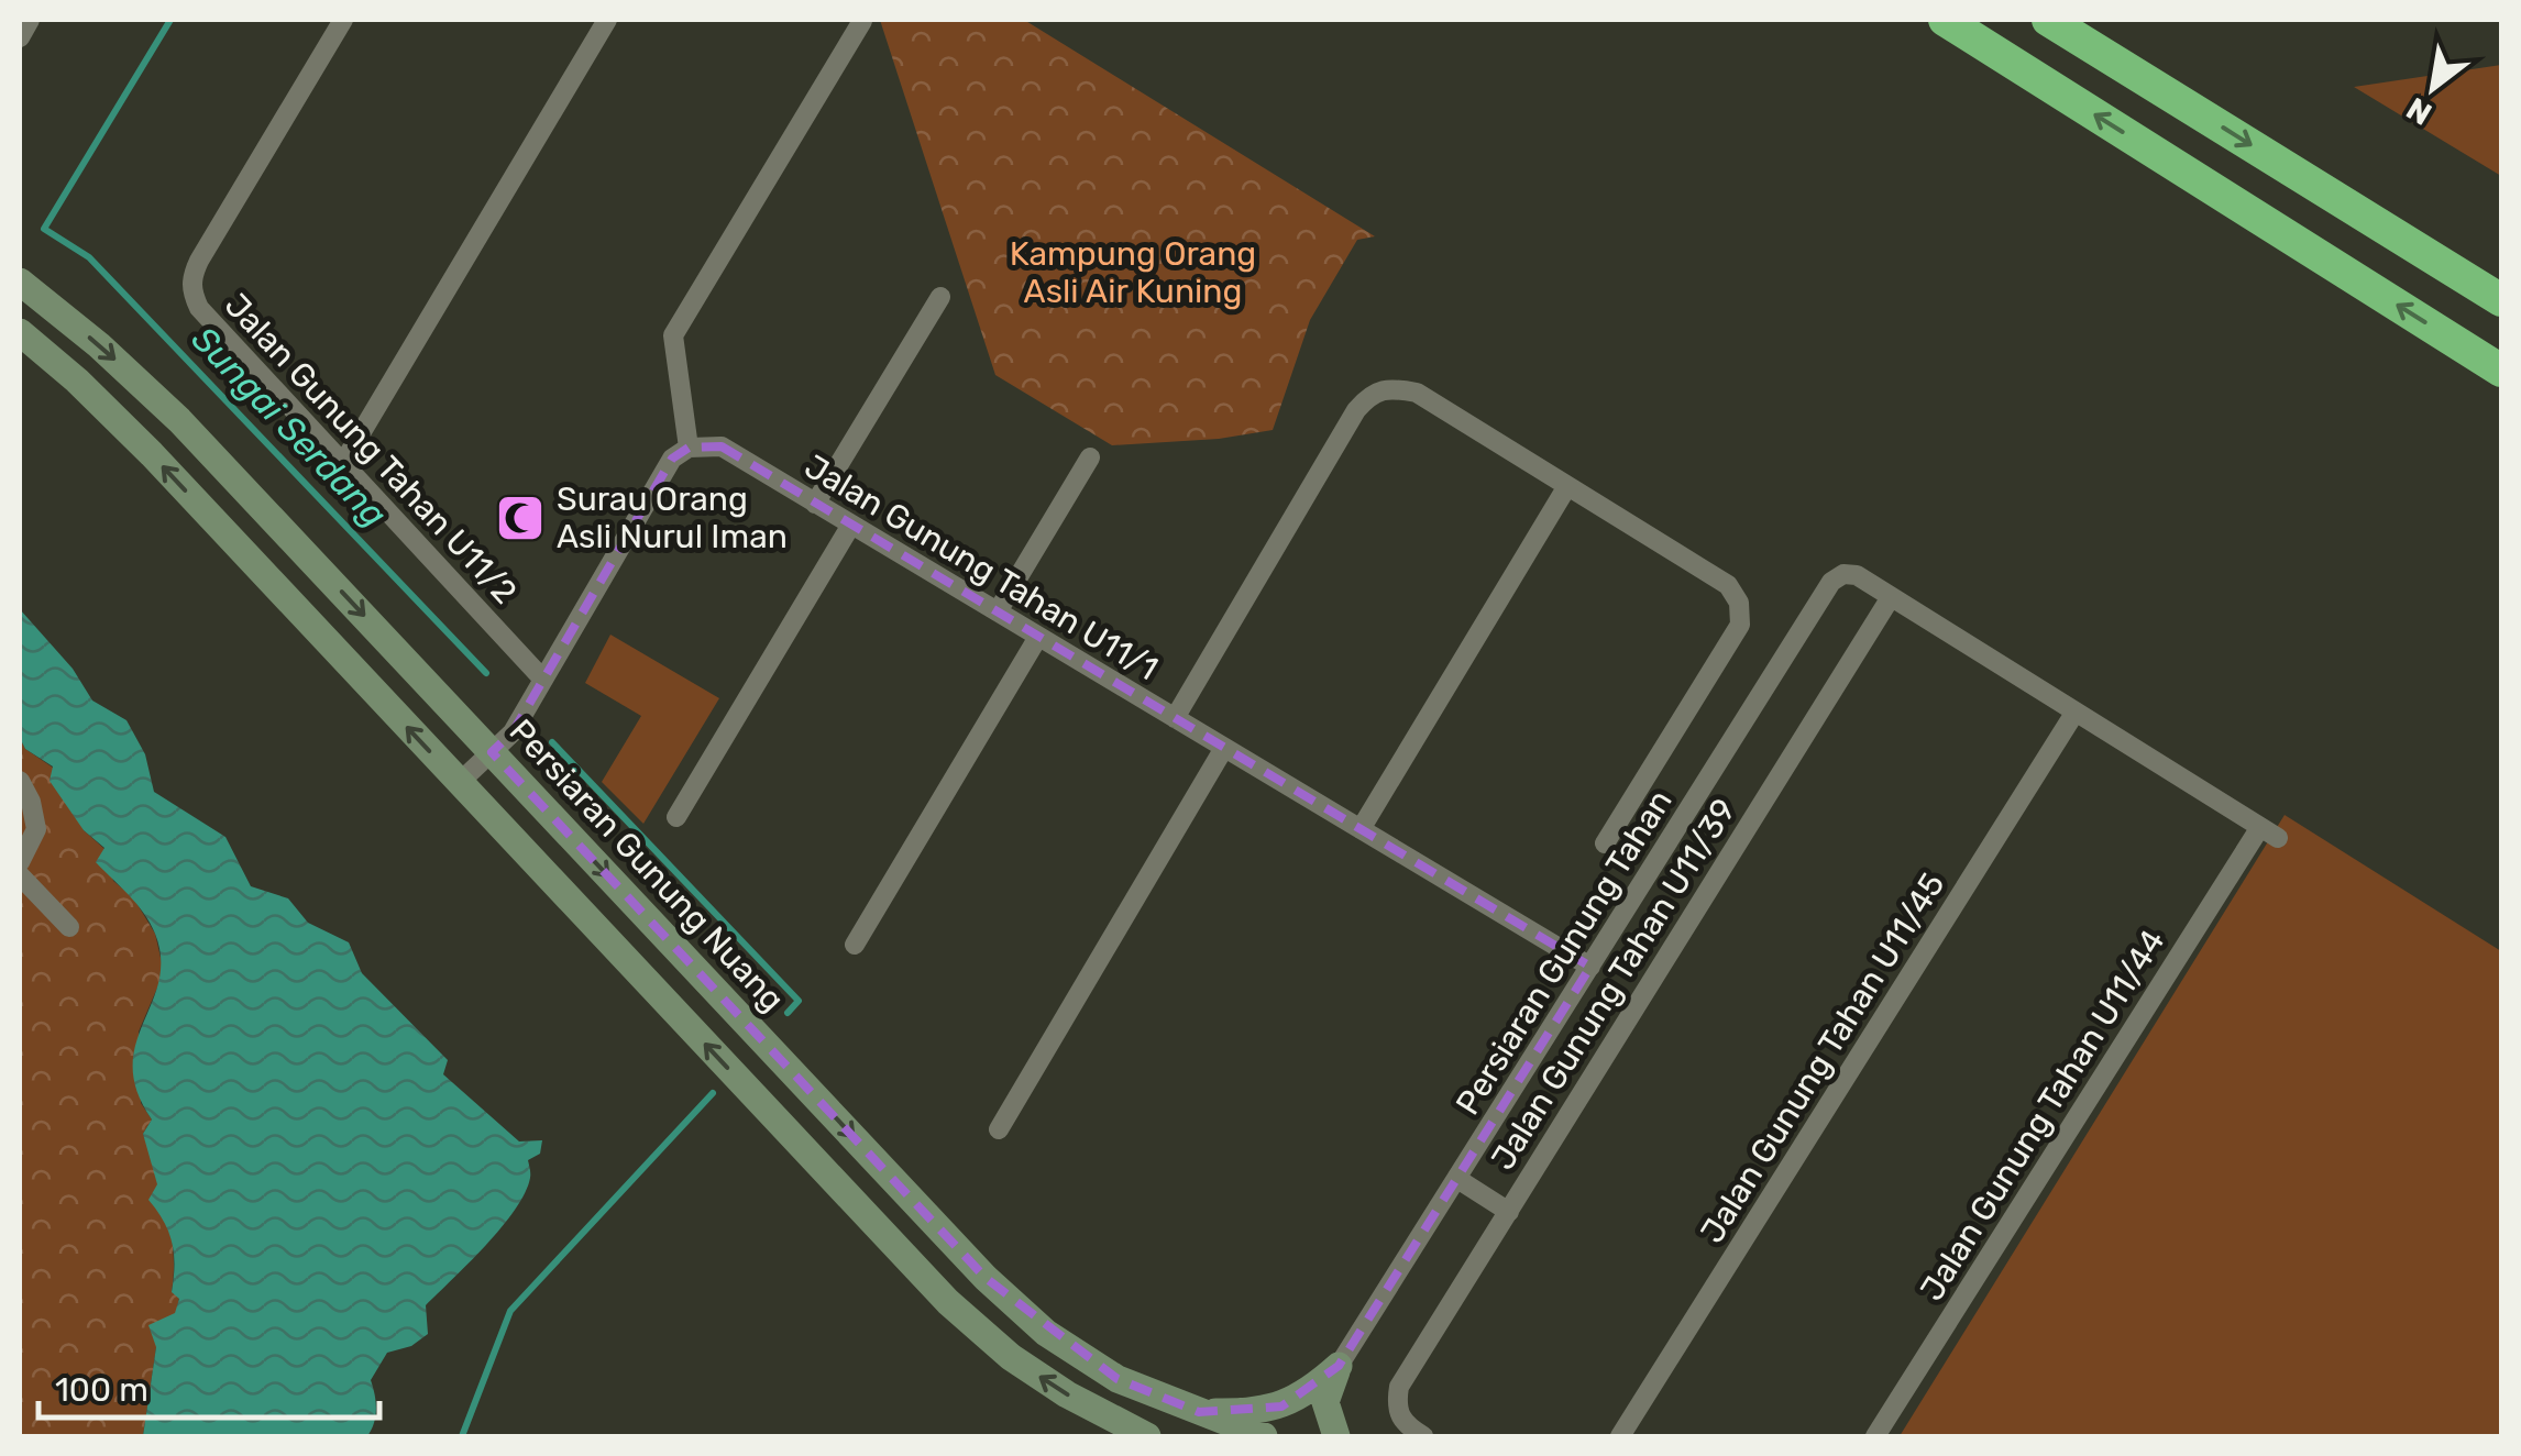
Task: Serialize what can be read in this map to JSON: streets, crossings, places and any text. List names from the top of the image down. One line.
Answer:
{"streets":{"street":["Jalan Gunung Tahan U11/2","Jalan Gunung Tahan U11/1","Persiaran Gunung Nuang","Persiaran Gunung Tahan","Jalan Gunung Tahan U11/39","Jalan Gunung Tahan U11/45","Jalan Gunung Tahan U11/44"]},"crossings":[["Jalan Gunung Tahan U11/1","Persiaran Gunung Tahan"],["Persiaran Gunung Tahan","Jalan Gunung Tahan U11/39"],["Jalan Gunung Tahan U11/45","Jalan Gunung Tahan U11/44"]],"water":["Sungai Serdang"],"parks":["Kampung Orang Asli Air Kuning"],"places":{"mosque":["Surau Orang Asli Nurul Iman"]},"scale_bar":"100 m","north":"bottom left"}
